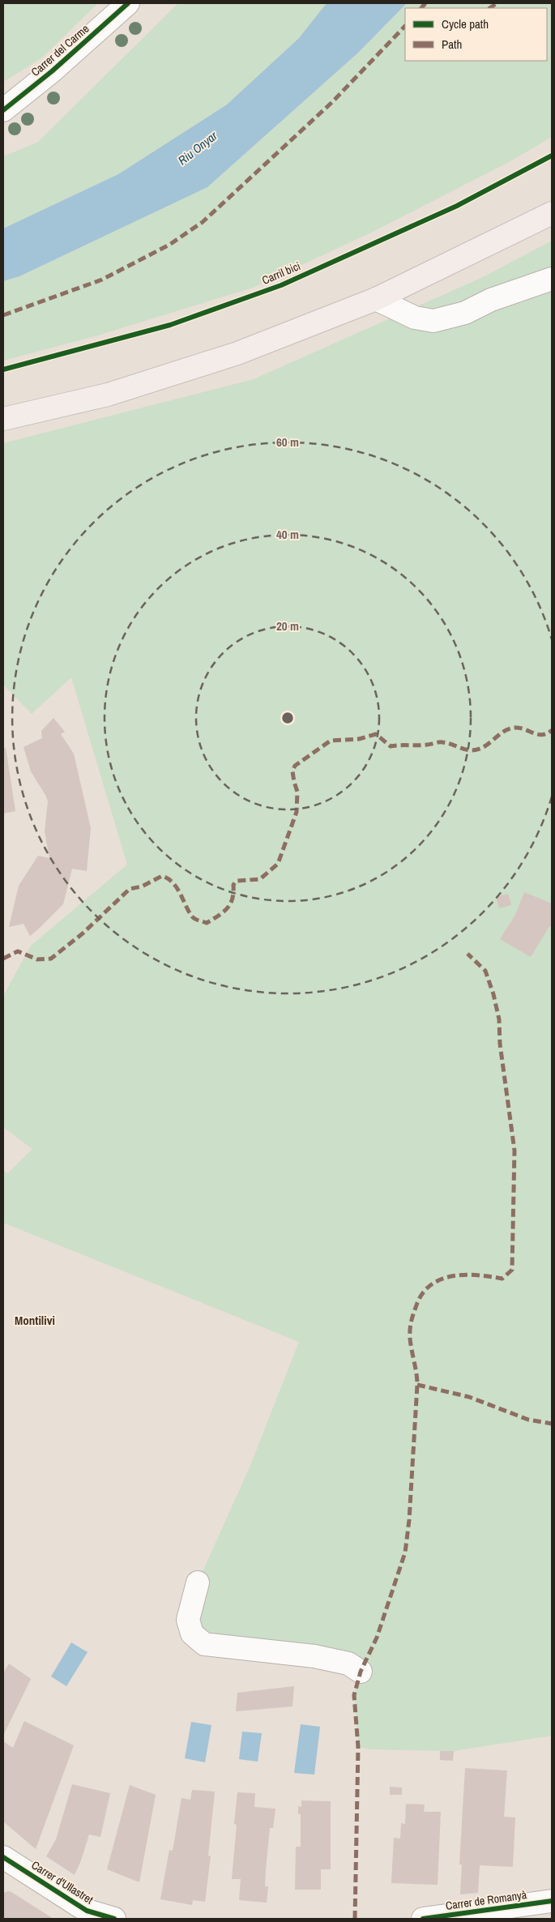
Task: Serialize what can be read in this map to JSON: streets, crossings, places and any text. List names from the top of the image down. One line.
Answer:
{"streets":{"street":["Carrer del Carme","Carrer d'Ullastret","Carrer de Romanyà"],"cycle path":["Carril bici"]},"districts":["Montilivi"],"water":["Riu Onyar"],"legend":["Cycle path","Path"],"rings":["60 m","40 m","20 m"]}
